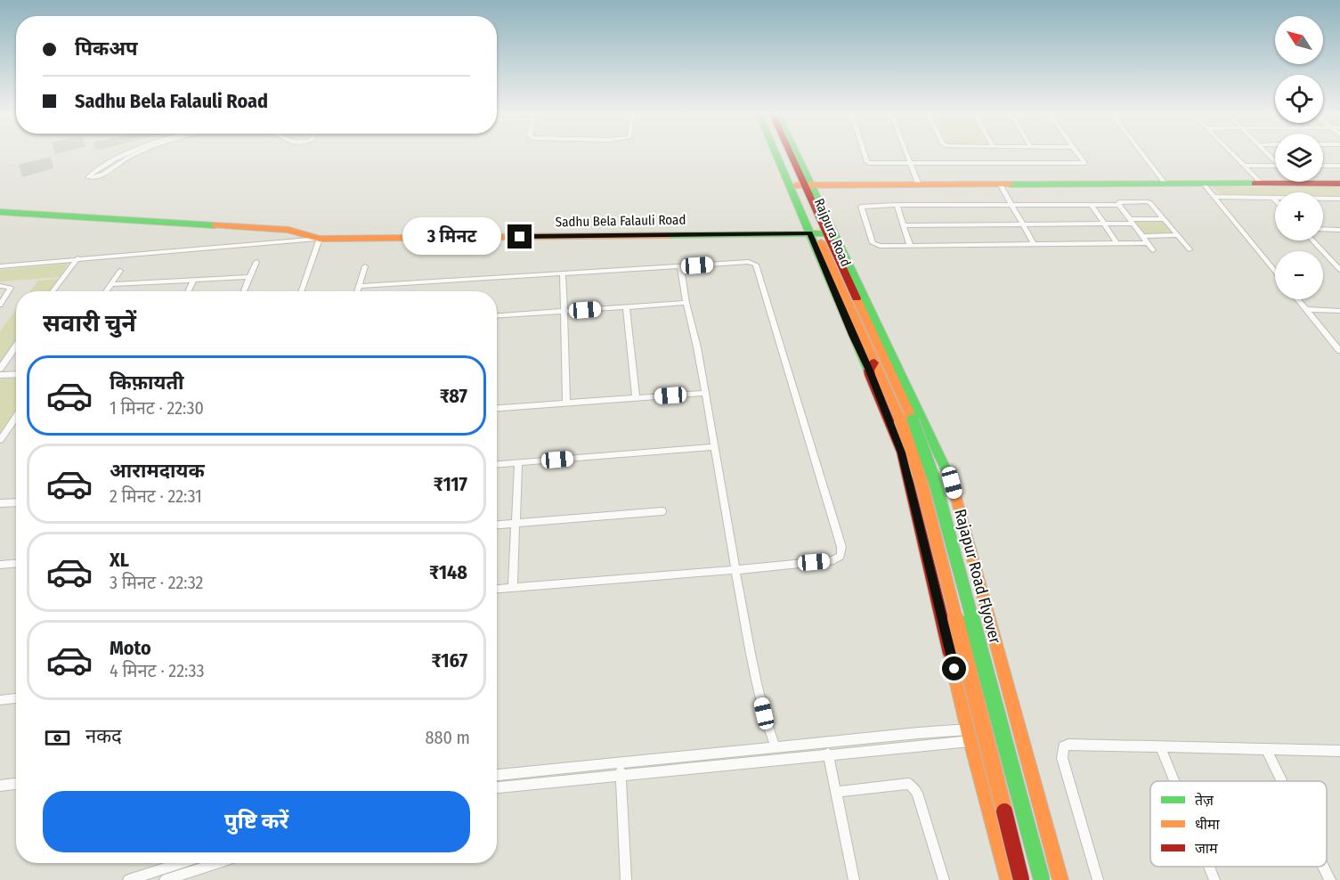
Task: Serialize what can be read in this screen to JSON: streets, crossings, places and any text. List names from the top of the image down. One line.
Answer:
{"streets":{"main road":["Sadhu Bela Falauli Road","Rajpura Road","Rajapur Road Flyover"]},"crossings":[["Sadhu Bela Falauli Road","Rajpura Road"],["Sadhu Bela Falauli Road","Rajapur Road Flyover"],["Rajpura Road","Rajapur Road Flyover"]],"legend":["तेज़","धीमा","जाम"],"north":"top left","page":{"map_buttons":["+","−"],"banner":["पिकअप","Sadhu Bela Falauli Road"],"bubble":"3 मिनट","heading":"सवारी चुनें","list":[{"name":"किफ़ायती","note":"1 मिनट · 22:30","value":"₹87"},{"name":"आरामदायक","note":"2 मिनट · 22:31","value":"₹117"},{"name":"XL","note":"3 मिनट · 22:32","value":"₹148"},{"name":"Moto","note":"4 मिनट · 22:33","value":"₹167"}],"pay":["नकद","880 m"],"buttons":"पुष्टि करें"}}
